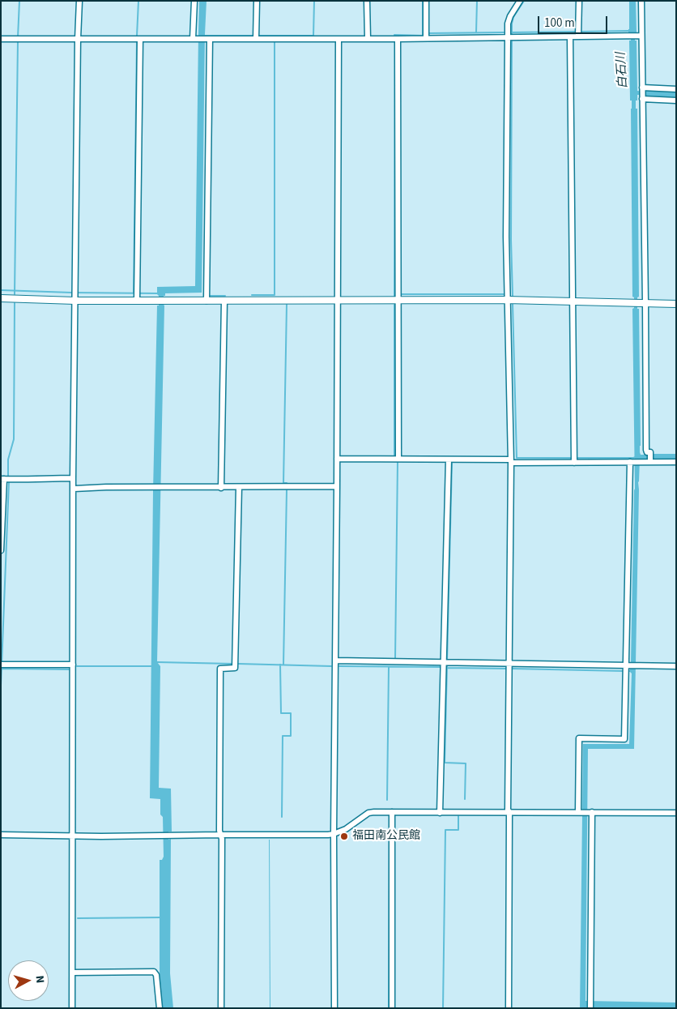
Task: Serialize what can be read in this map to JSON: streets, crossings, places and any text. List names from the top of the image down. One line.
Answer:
{"water":["白石川"],"places":["福田南公民館"],"scale_bar":"100 m","north":"right"}
